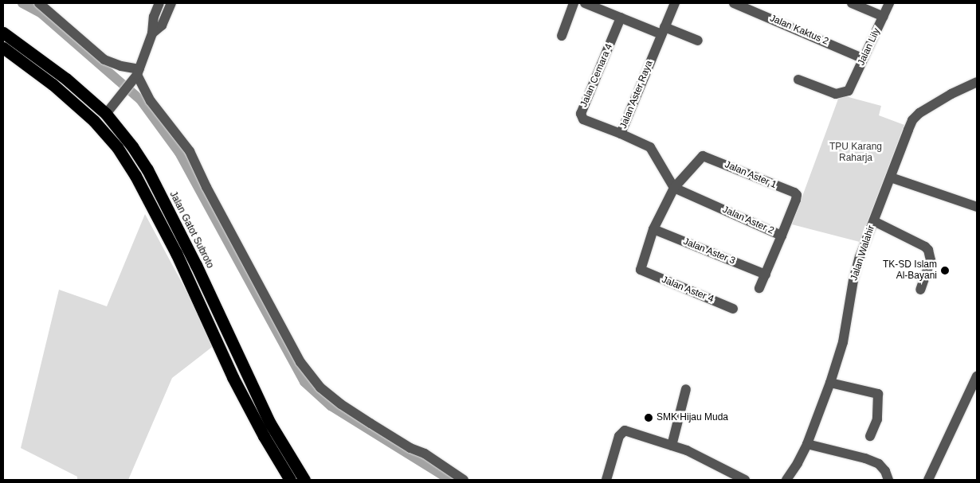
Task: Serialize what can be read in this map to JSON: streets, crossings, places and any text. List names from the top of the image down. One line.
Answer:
{"streets":{"highway":["Jalan Gatot Subroto"],"street":["Jalan Kaktus 2","Jalan Lily","Jalan Cemara 4","Jalan Aster Raya","Jalan Aster 1","Jalan Aster 2","Jalan Aster 3","Jalan Walahir","Jalan Aster 4"]},"crossings":[["Jalan Kaktus 2","Jalan Lily"],["Jalan Cemara 4","Jalan Aster Raya"],["Jalan Aster Raya","Jalan Aster 1"],["Jalan Aster Raya","Jalan Aster 2"],["Jalan Aster 1","Jalan Aster 2"],["Jalan Aster 2","Jalan Aster 3"],["Jalan Aster 3","Jalan Aster 4"]],"parks":["TPU Karang Raharja"],"places":["TK-SD Islam Al-Bayani","SMK Hijau Muda"]}
